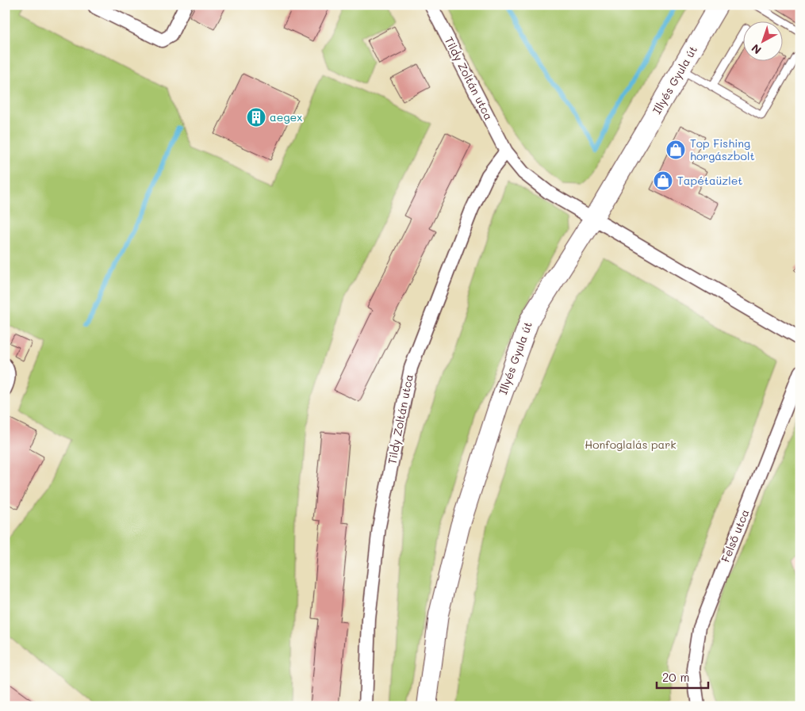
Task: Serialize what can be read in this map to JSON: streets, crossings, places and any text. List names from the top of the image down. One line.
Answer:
{"streets":{"street":["Tildy Zoltán utca","Illyés Gyula út","Felső utca"]},"crossings":[["Tildy Zoltán utca","Illyés Gyula út"]],"parks":["Honfoglalás park"],"places":{"building":["aegex"],"shop":["Top Fishing horgászbolt","Tapétaüzlet"]},"scale_bar":"20 m","north":"bottom left"}
